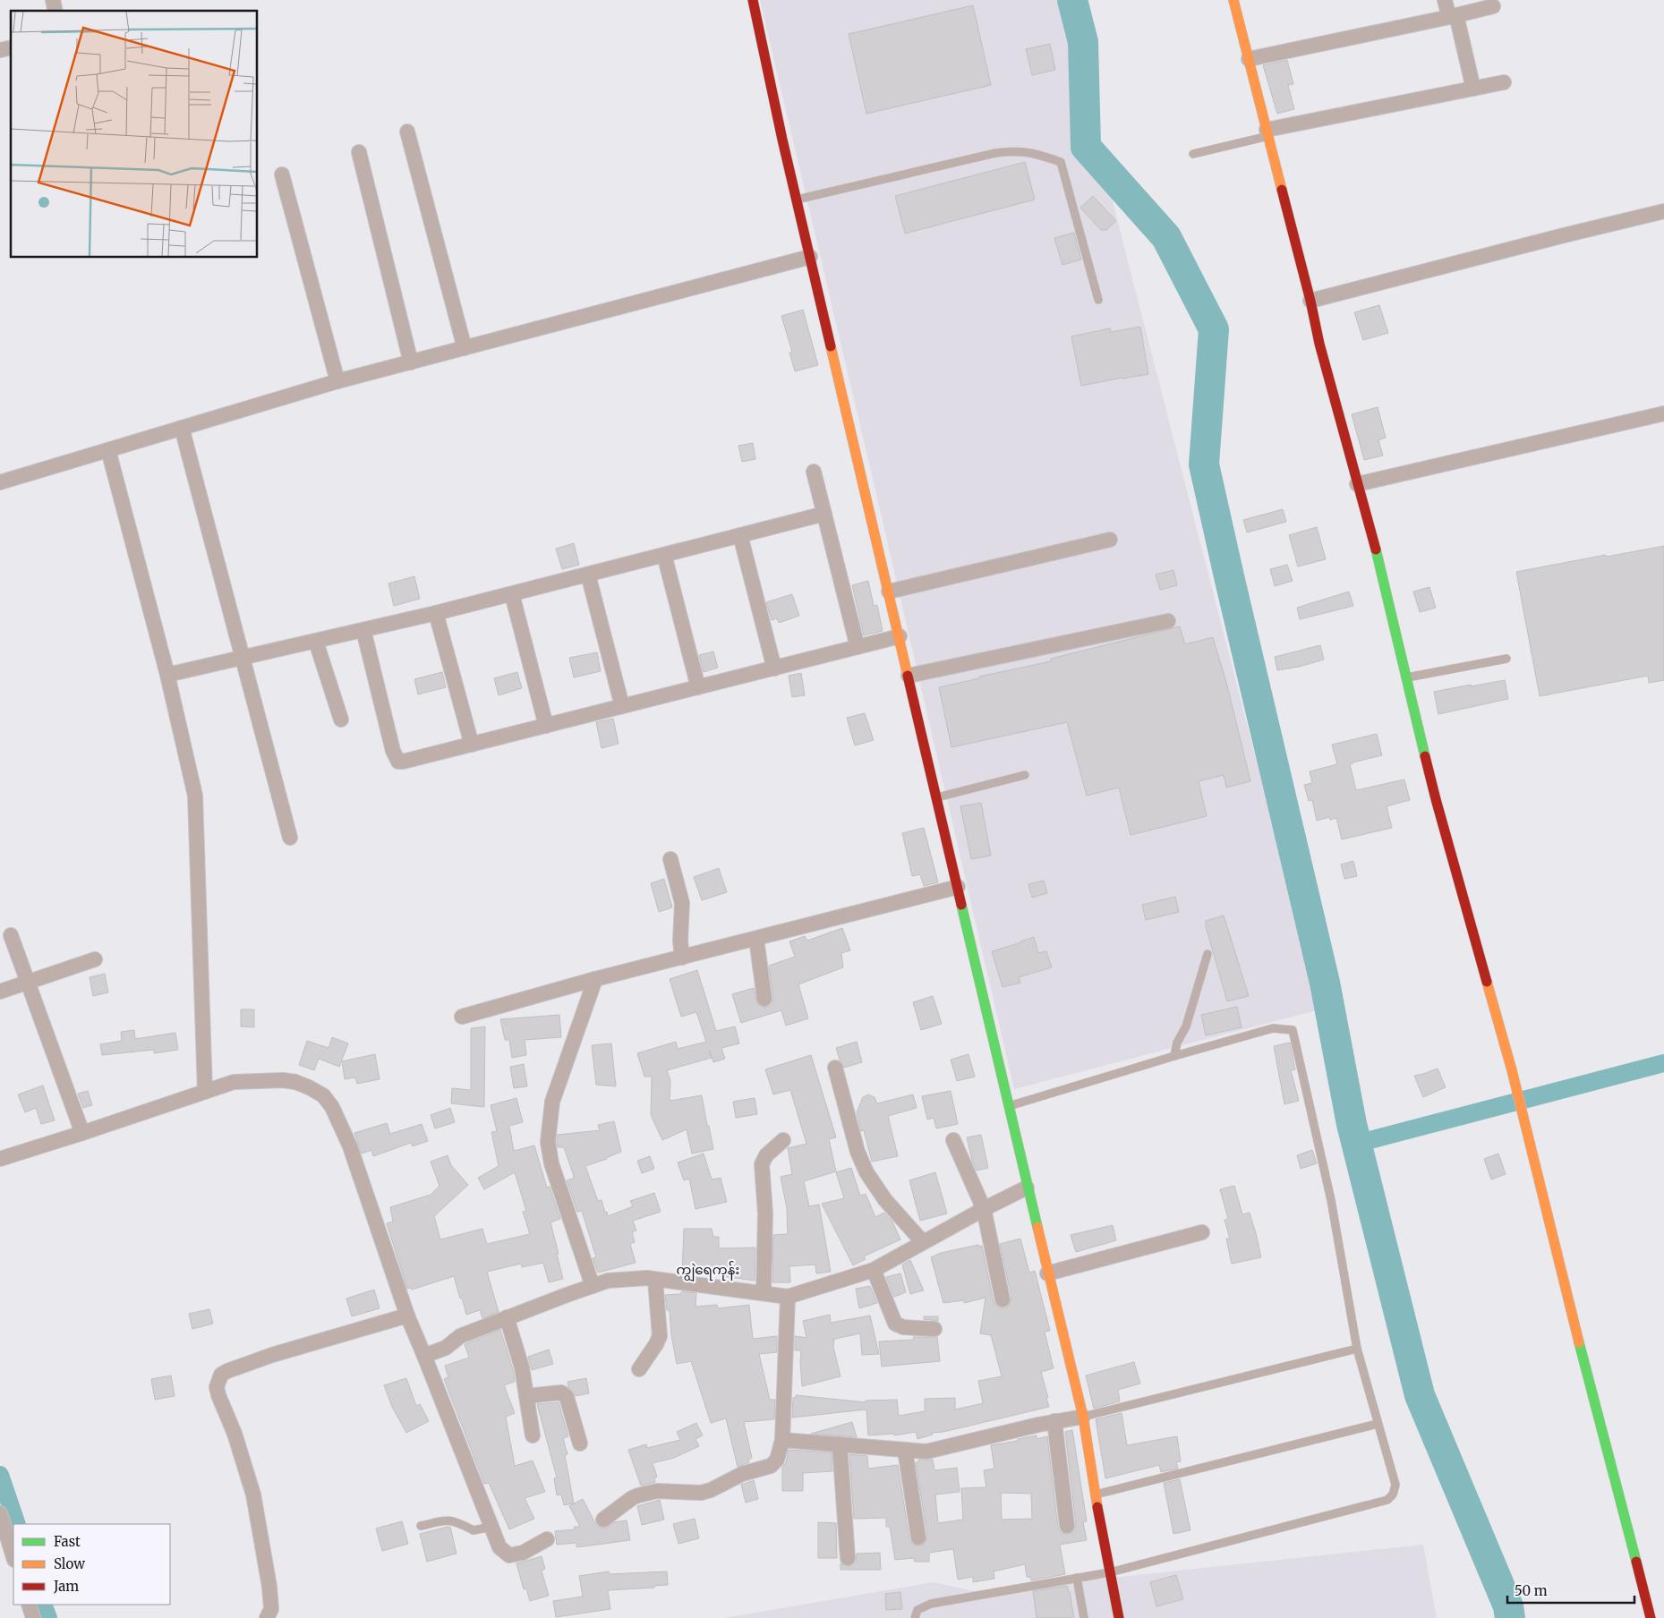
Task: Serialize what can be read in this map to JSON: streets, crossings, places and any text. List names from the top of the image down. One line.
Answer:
{"districts":["ကျွဲရေကုန်း"],"legend":["Fast","Slow","Jam"],"scale_bar":"50 m"}
